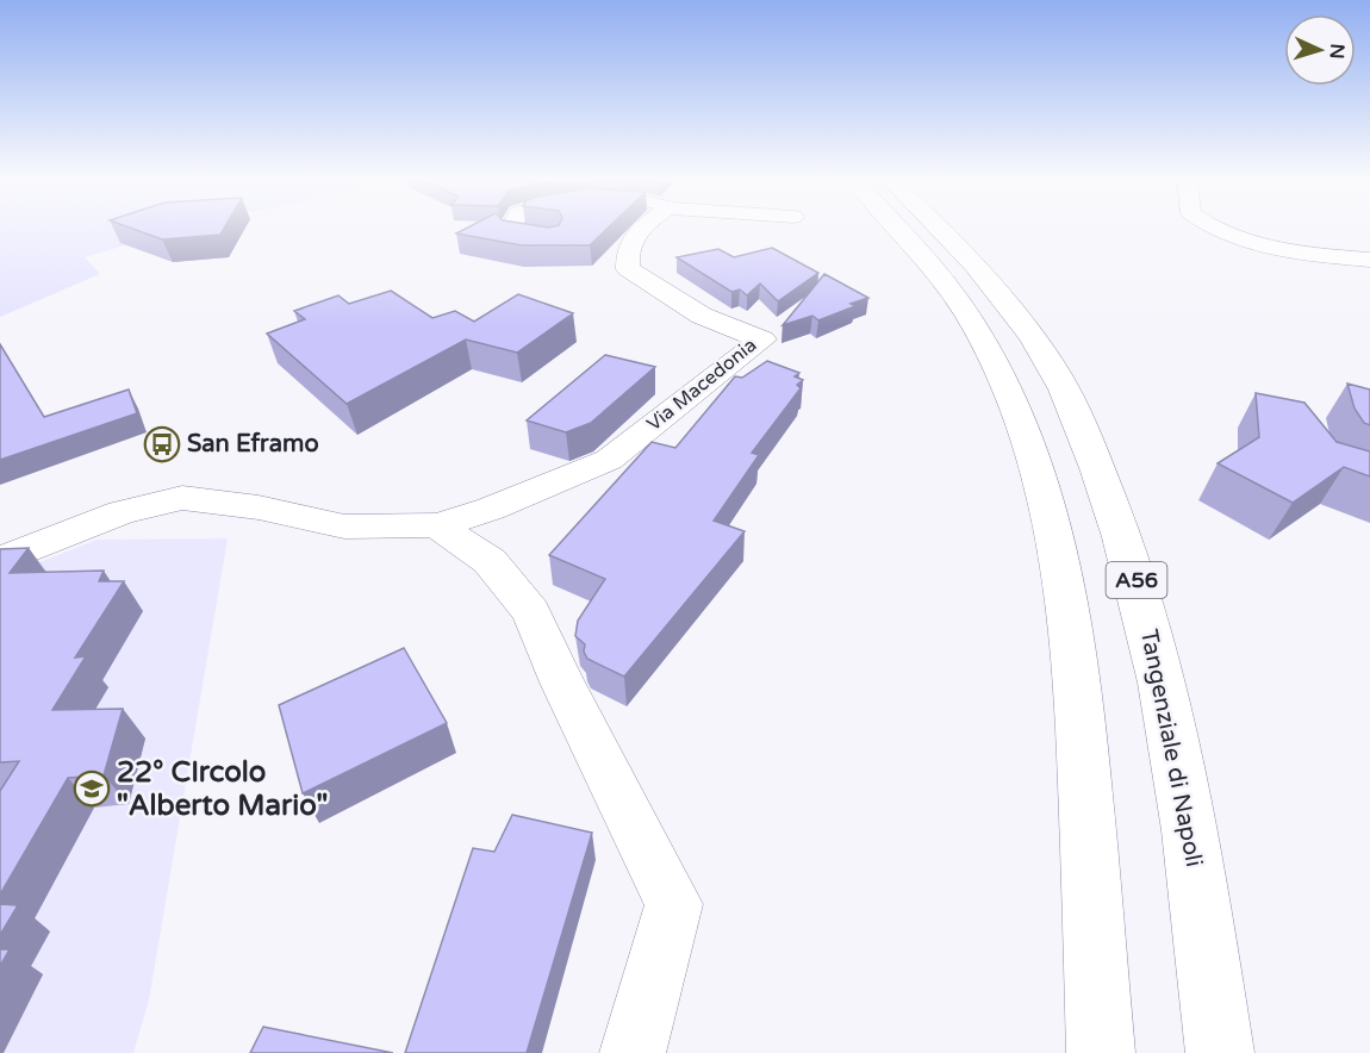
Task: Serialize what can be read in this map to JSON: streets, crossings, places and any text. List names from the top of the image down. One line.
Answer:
{"streets":{"highway":["A56","Tangenziale di Napoli"],"street":["Via Macedonia"]},"places":{"bus stop":["San Eframo"],"school or university":["22° CIrcolo \"Alberto Mario\""]},"north":"right"}
